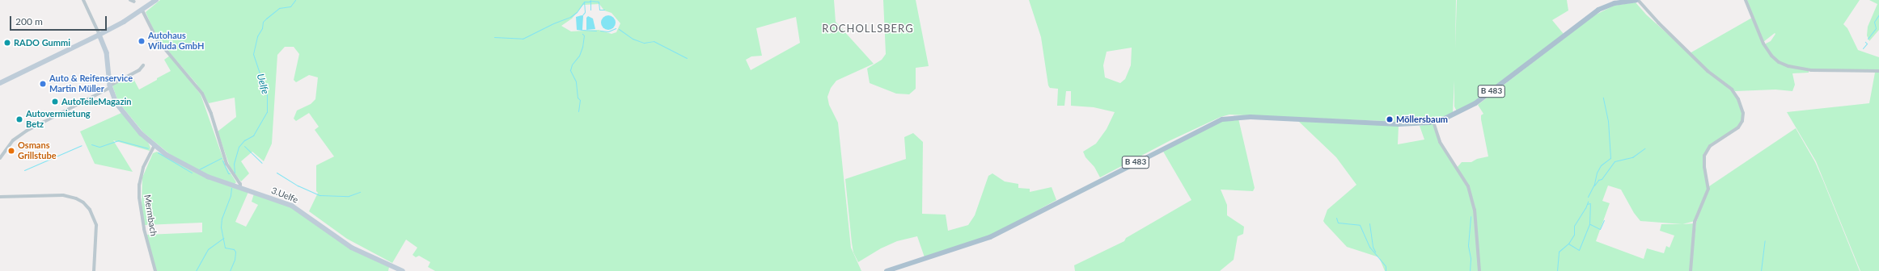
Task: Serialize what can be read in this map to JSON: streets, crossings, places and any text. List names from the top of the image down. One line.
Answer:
{"streets":{"main road":["B 483"],"street":["3.Uelfe","Mermbach"]},"crossings":[["3.Uelfe","Mermbach"]],"districts":["ROCHOLLSBERG"],"water":["Uelfe"],"places":["Autohaus Wiluda GmbH","RADO Gummi","Auto & Reifenservice Martin Müller","AutoTeileMagazin","Autovermietung Betz","Möllersbaum","Osmans Grillstube"],"scale_bar":"200 m"}
